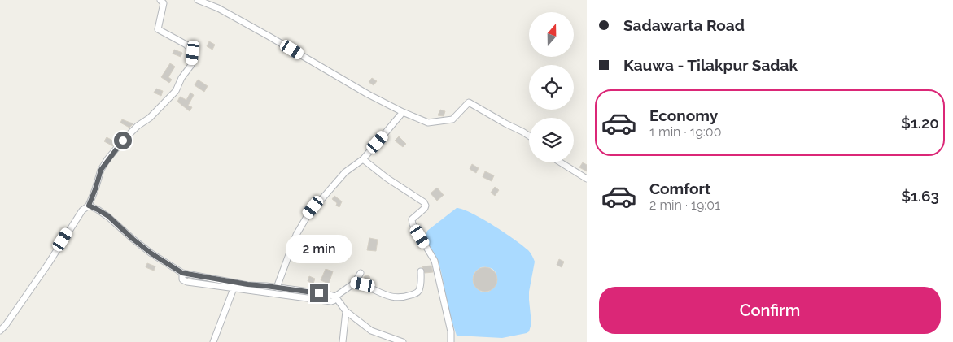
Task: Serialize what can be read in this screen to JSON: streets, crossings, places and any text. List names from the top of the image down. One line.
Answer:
{"north":"top","page":{"banner":["Sadawarta Road","Kauwa - Tilakpur Sadak"],"list":[{"name":"Economy","note":"1 min · 19:00","value":"$1.20"},{"name":"Comfort","note":"2 min · 19:01","value":"$1.63"}],"bubble":"2 min","buttons":"Confirm"}}
